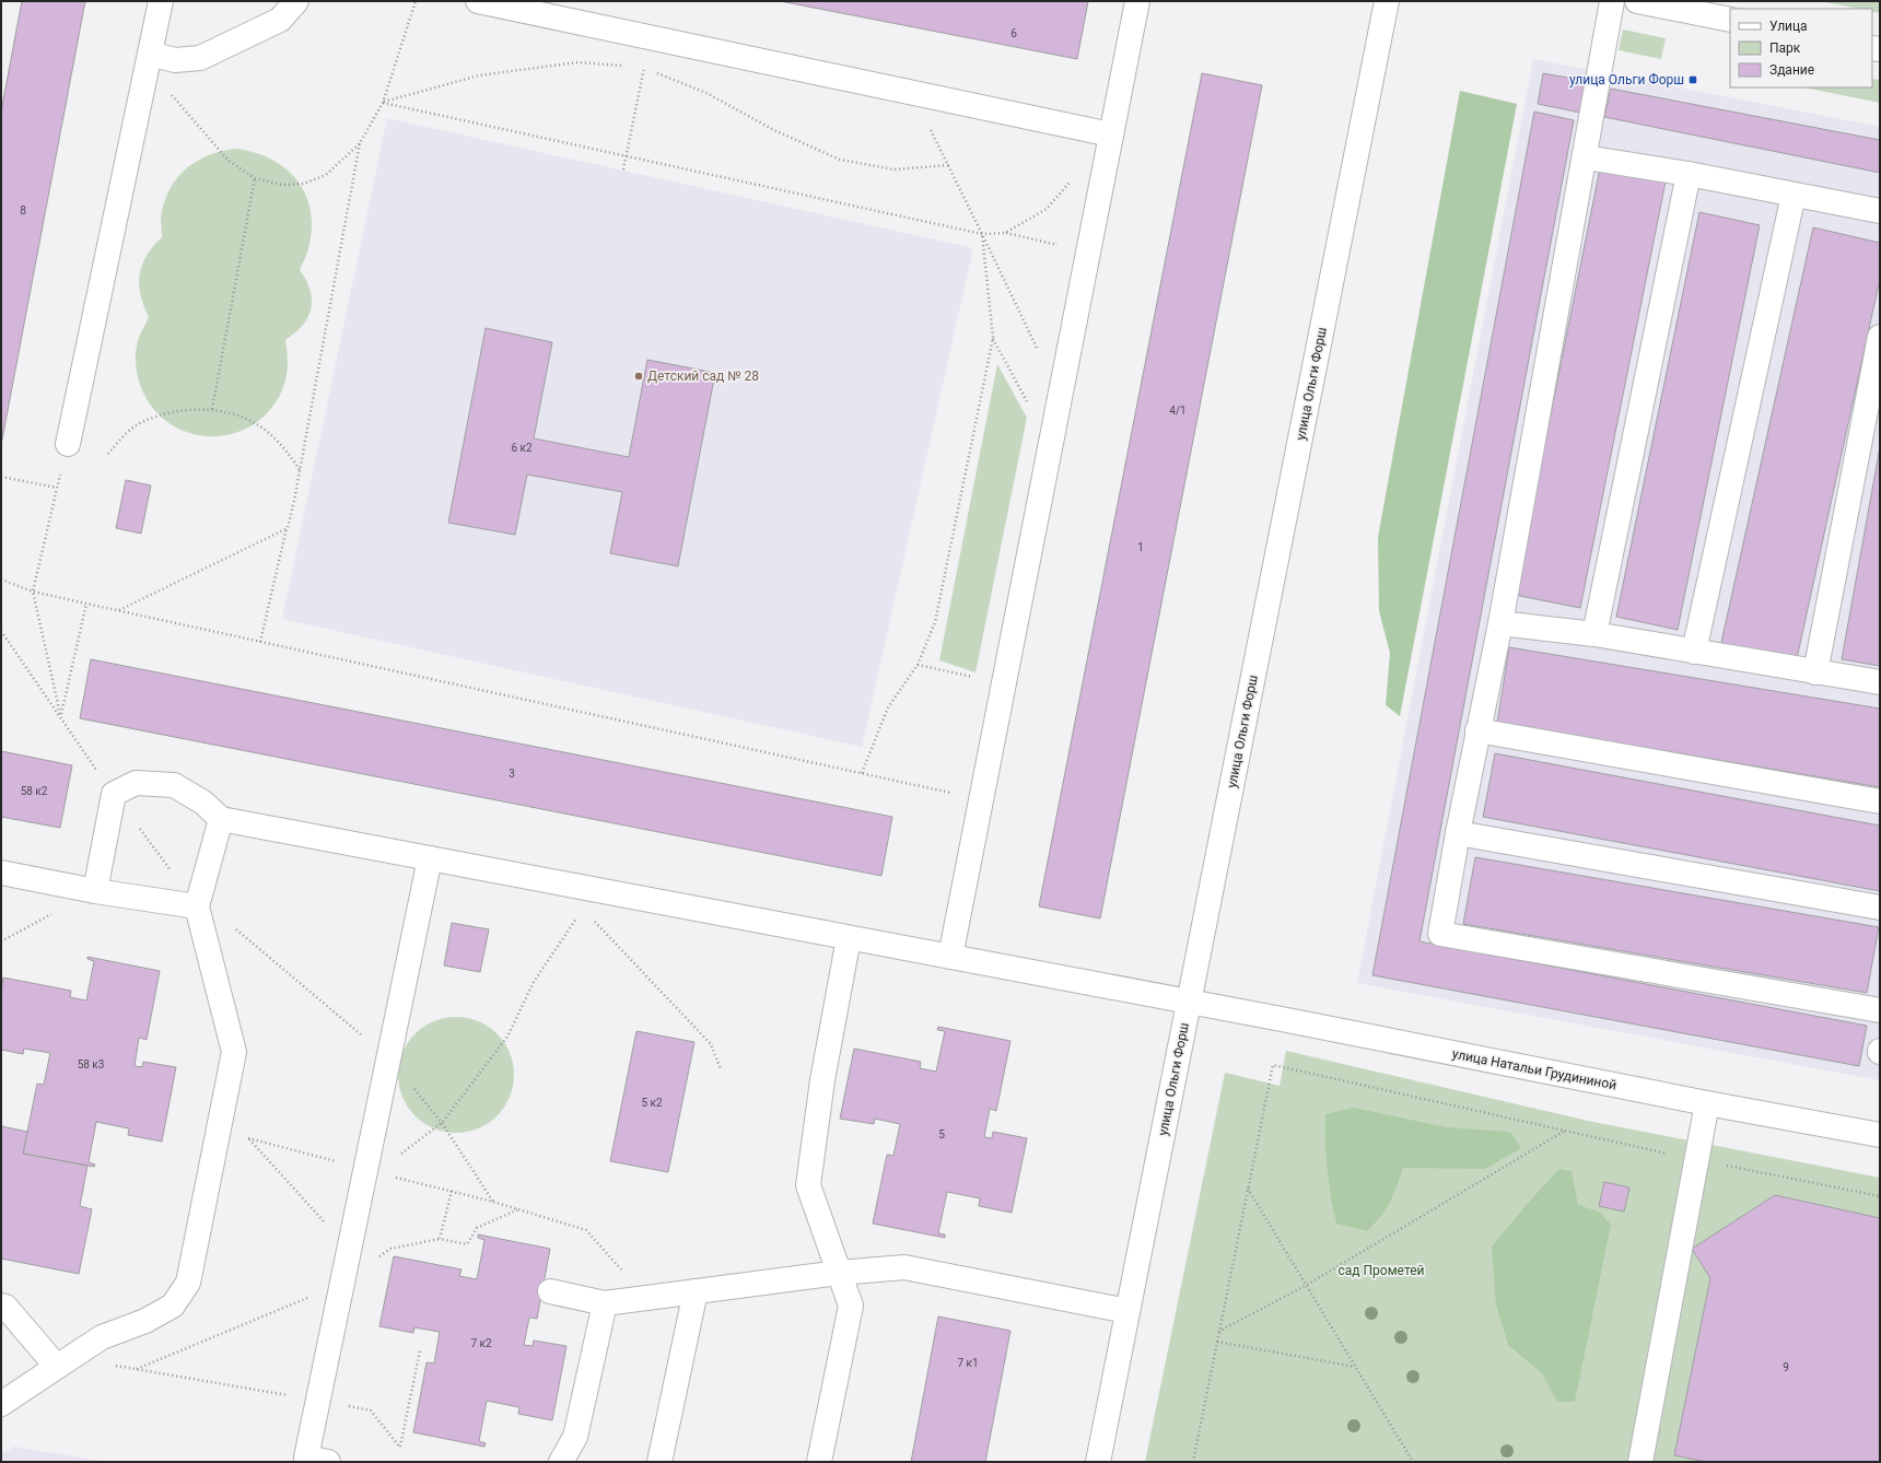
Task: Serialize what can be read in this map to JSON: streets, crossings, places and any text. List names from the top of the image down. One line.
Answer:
{"streets":{"street":["улица Ольги Форш","улица Натальи Грудининой"]},"crossings":[["улица Ольги Форш","улица Натальи Грудининой"]],"parks":["сад Прометей"],"places":{"transit":["улица Ольги Форш"],"other":["Детский сад № 28"]},"house_numbers":["6","8","4/1","6 к2","1","3","58 к2","58 к3","5 к2","5","7 к2","7 к1","9"],"legend":["Улица","Парк","Здание"]}
